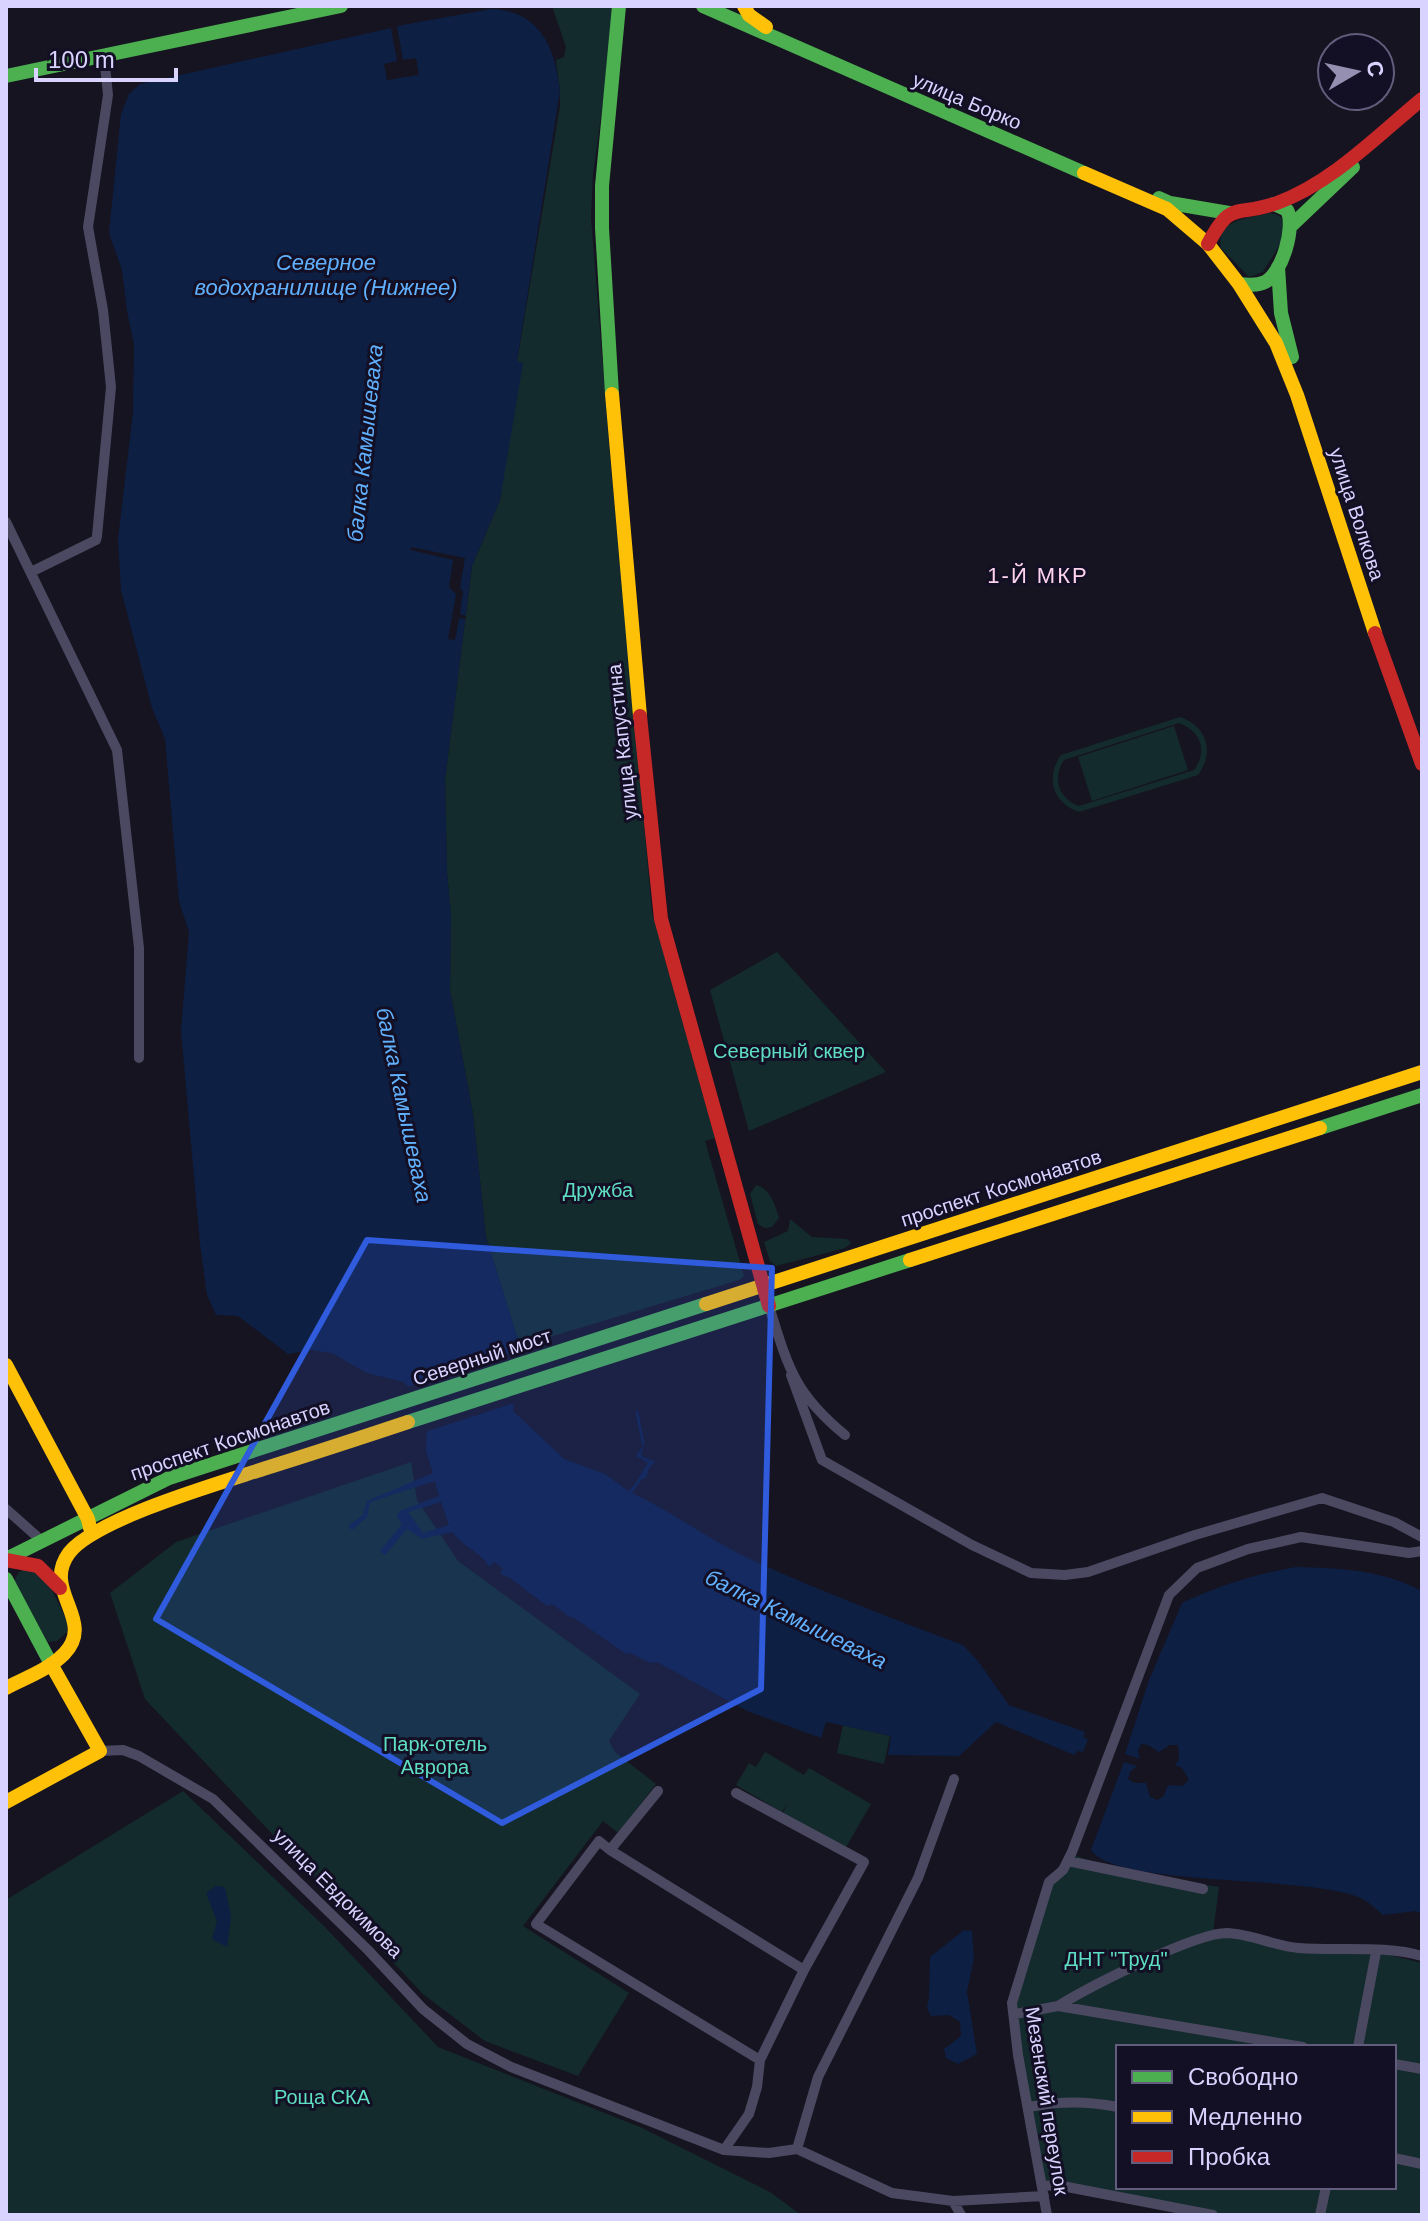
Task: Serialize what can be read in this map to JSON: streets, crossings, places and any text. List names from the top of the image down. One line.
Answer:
{"streets":{"main road":["улица Борко","улица Волкова","улица Капустина","проспект Космонавтов","Северный мост"],"street":["улица Евдокимова","Мезенский переулок"]},"crossings":[["улица Борко","улица Волкова"],["улица Капустина","проспект Космонавтов"],["проспект Космонавтов","Северный мост"],["улица Евдокимова","Мезенский переулок"]],"districts":["1-Й МКР"],"water":["Северное водохранилище (Нижнее)","балка Камышеваха"],"parks":["Северный сквер","Дружба","Парк-отель Аврора","ДНТ \"Труд\"","Роща СКА"],"legend":["Свободно","Медленно","Пробка"],"scale_bar":"100 m","north":"right"}
